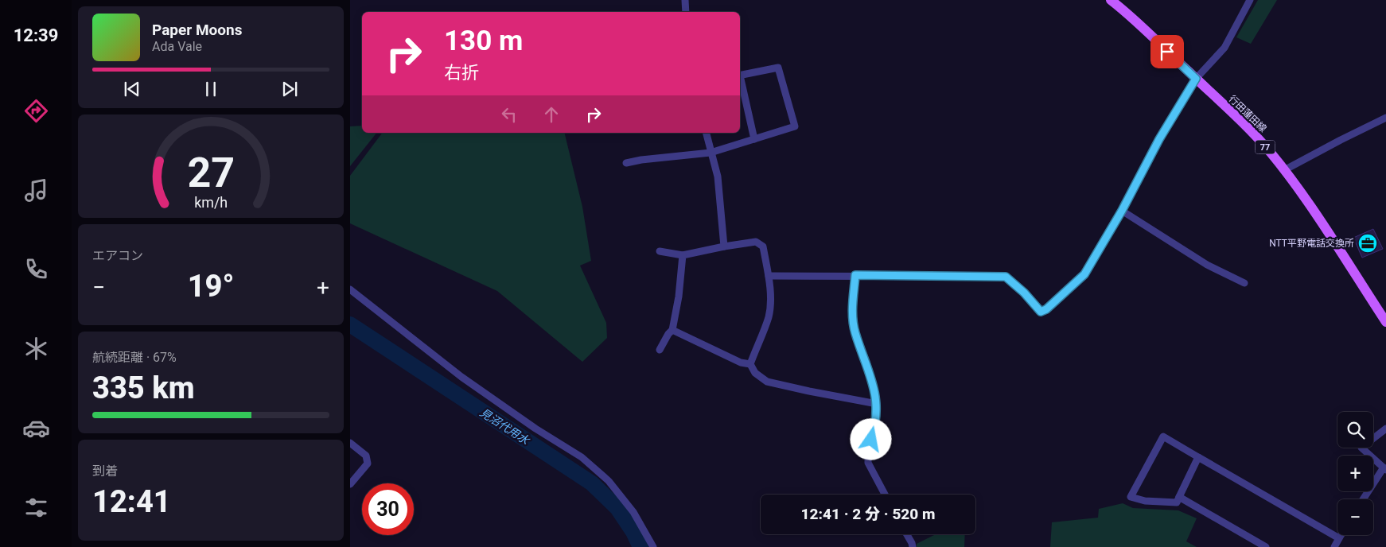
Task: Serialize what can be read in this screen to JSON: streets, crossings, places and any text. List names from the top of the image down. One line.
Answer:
{"streets":{"main road":["行田蓮田線","77"]},"water":["見沼代用水"],"places":{"office":["NTT平野電話交換所"]},"page":{"tabs":"12:39","turn":["130 m","右折"],"song":["Paper Moons","Ada Vale"],"tile":["エアコン",["航続距離 · 67%","335 km"],["到着","12:41"]],"heat":["−","19°","+"],"map_buttons":["+","−"],"limit":"30","trip":"12:41 · 2 分 · 520 m","gauge":["27","km/h"]}}
